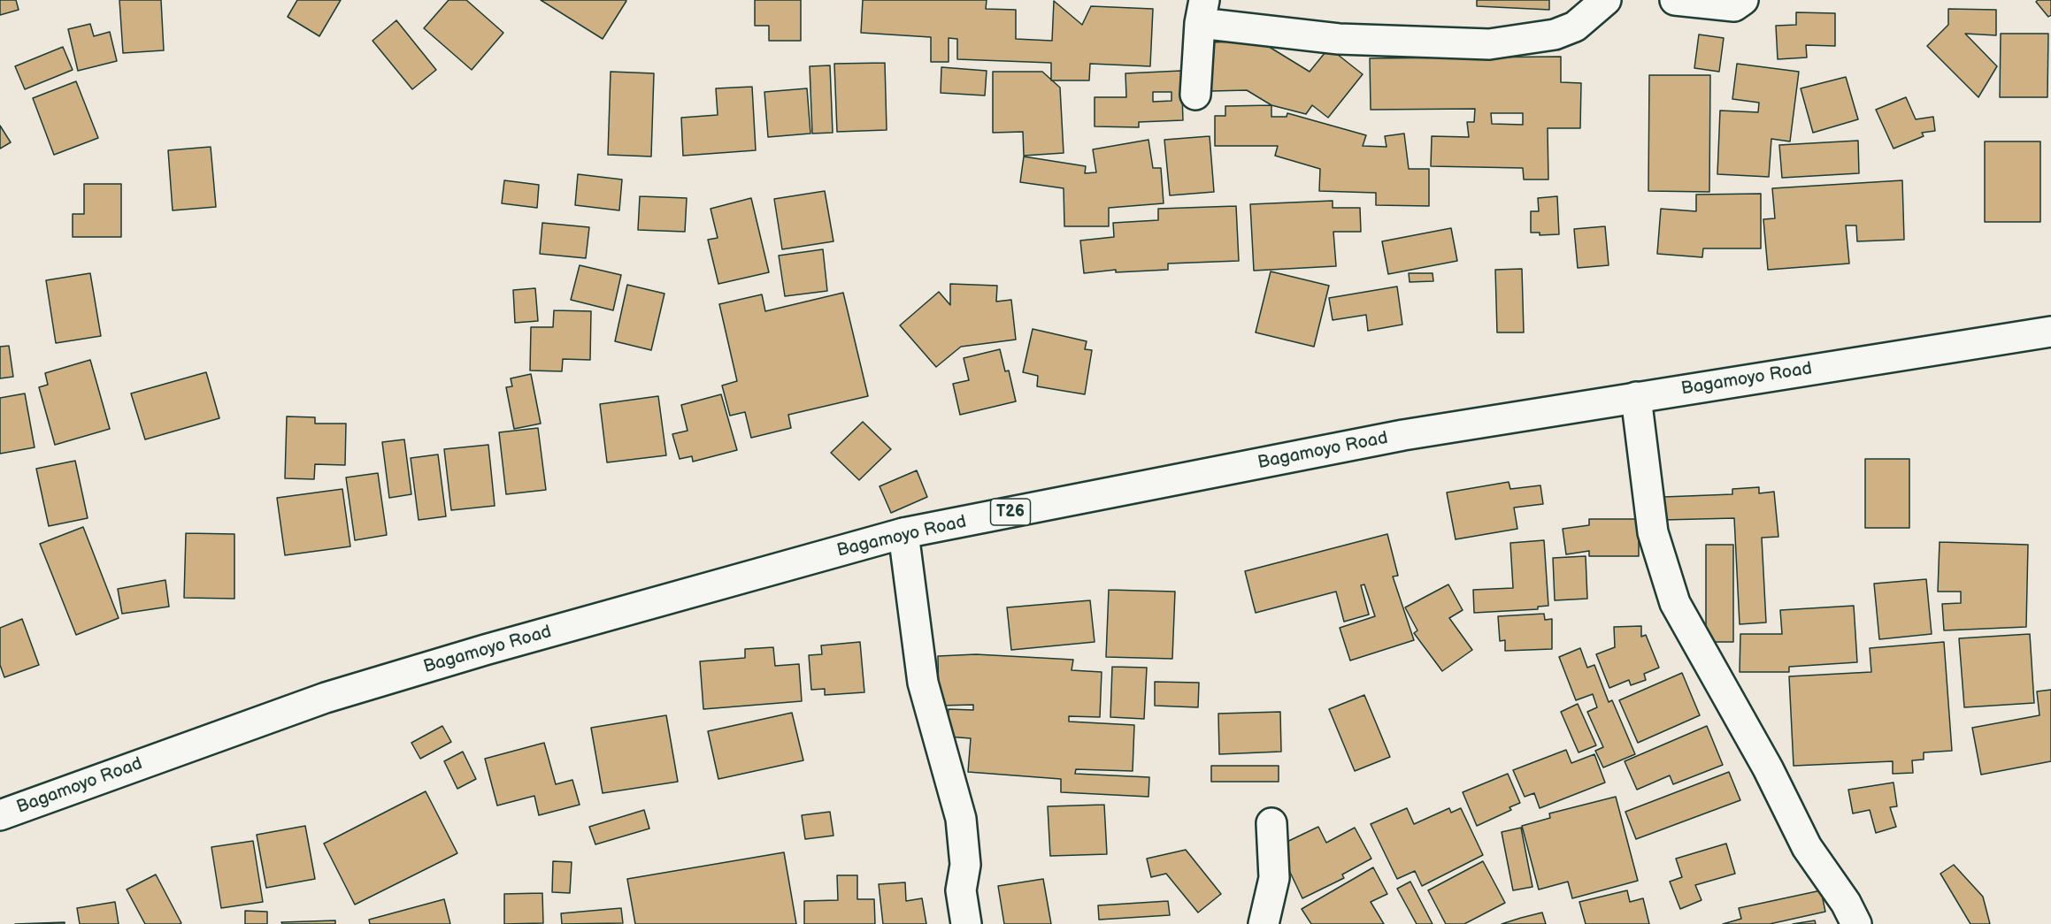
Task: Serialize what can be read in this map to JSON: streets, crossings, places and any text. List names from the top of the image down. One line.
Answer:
{"streets":{"main road":["Bagamoyo Road","T26"]}}
